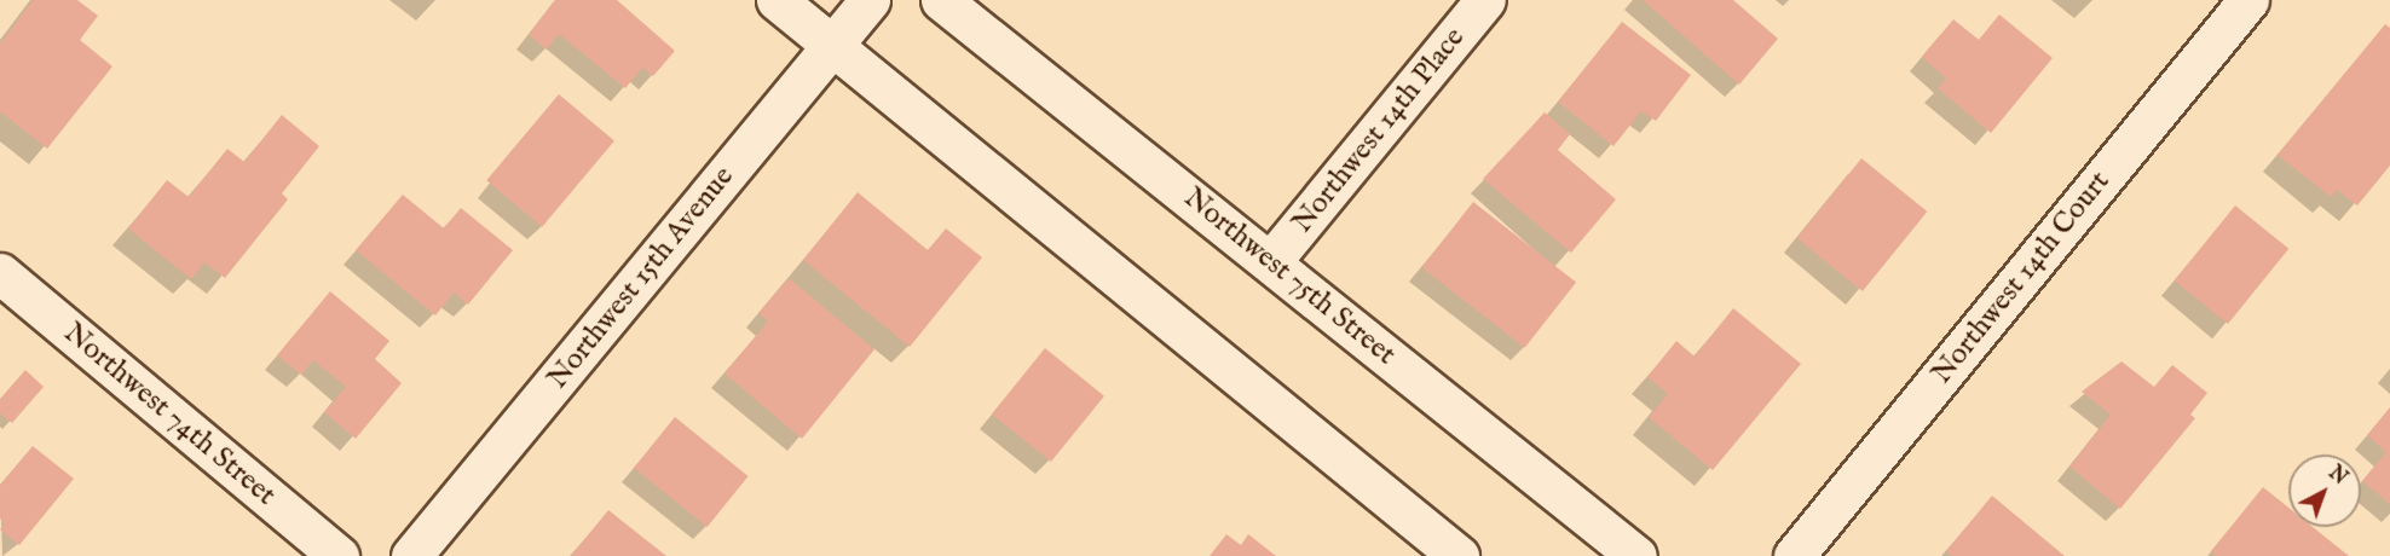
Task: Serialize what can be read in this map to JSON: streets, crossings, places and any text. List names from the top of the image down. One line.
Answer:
{"streets":{"street":["Northwest 14th Place","Northwest 75th Street","Northwest 15th Avenue","Northwest 14th Court","Northwest 74th Street"]},"crossings":[["Northwest 14th Place","Northwest 75th Street"]],"north":"top right"}
